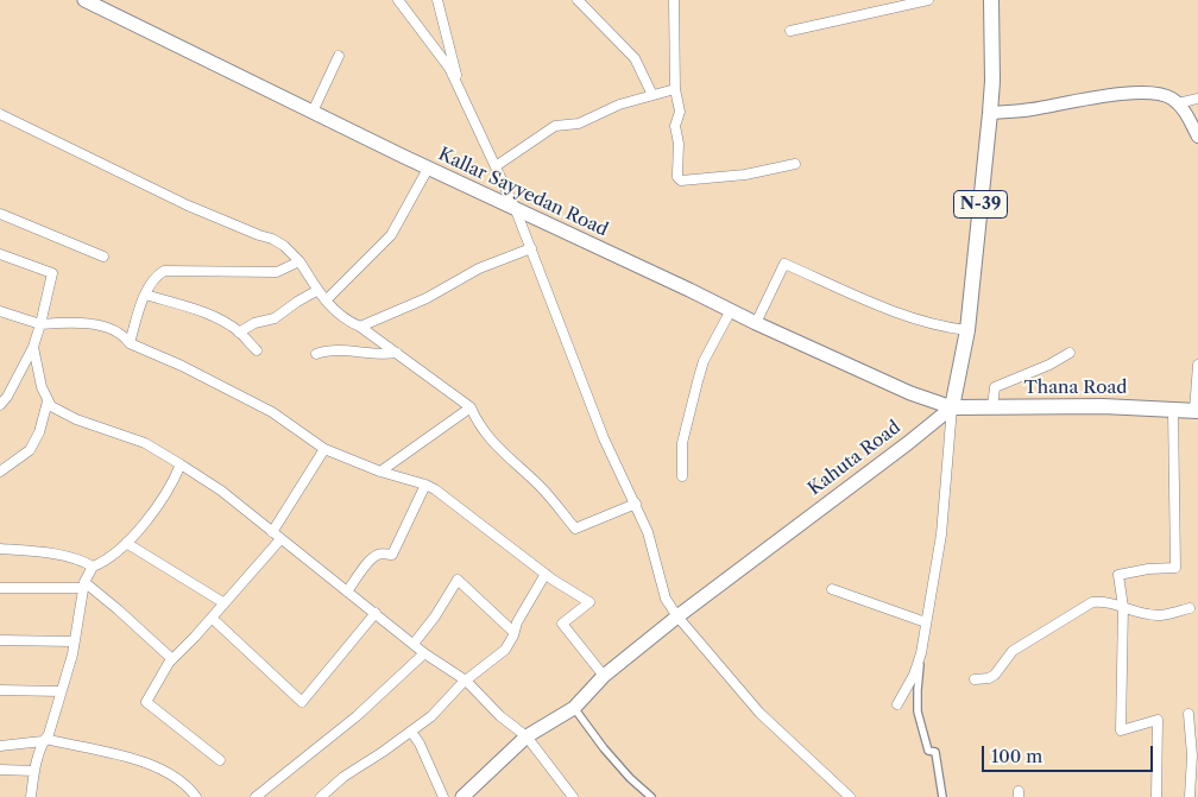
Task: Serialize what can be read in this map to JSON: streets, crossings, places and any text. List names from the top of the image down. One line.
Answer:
{"streets":{"highway":["N-39","Thana Road"],"main road":["Kallar Sayyedan Road","Kahuta Road"]},"crossings":[["Kallar Sayyedan Road","N-39"],["Kallar Sayyedan Road","Thana Road"],["Kallar Sayyedan Road","Kahuta Road"],["N-39","Thana Road"],["N-39","Kahuta Road"],["Thana Road","Kahuta Road"]],"scale_bar":"100 m"}
